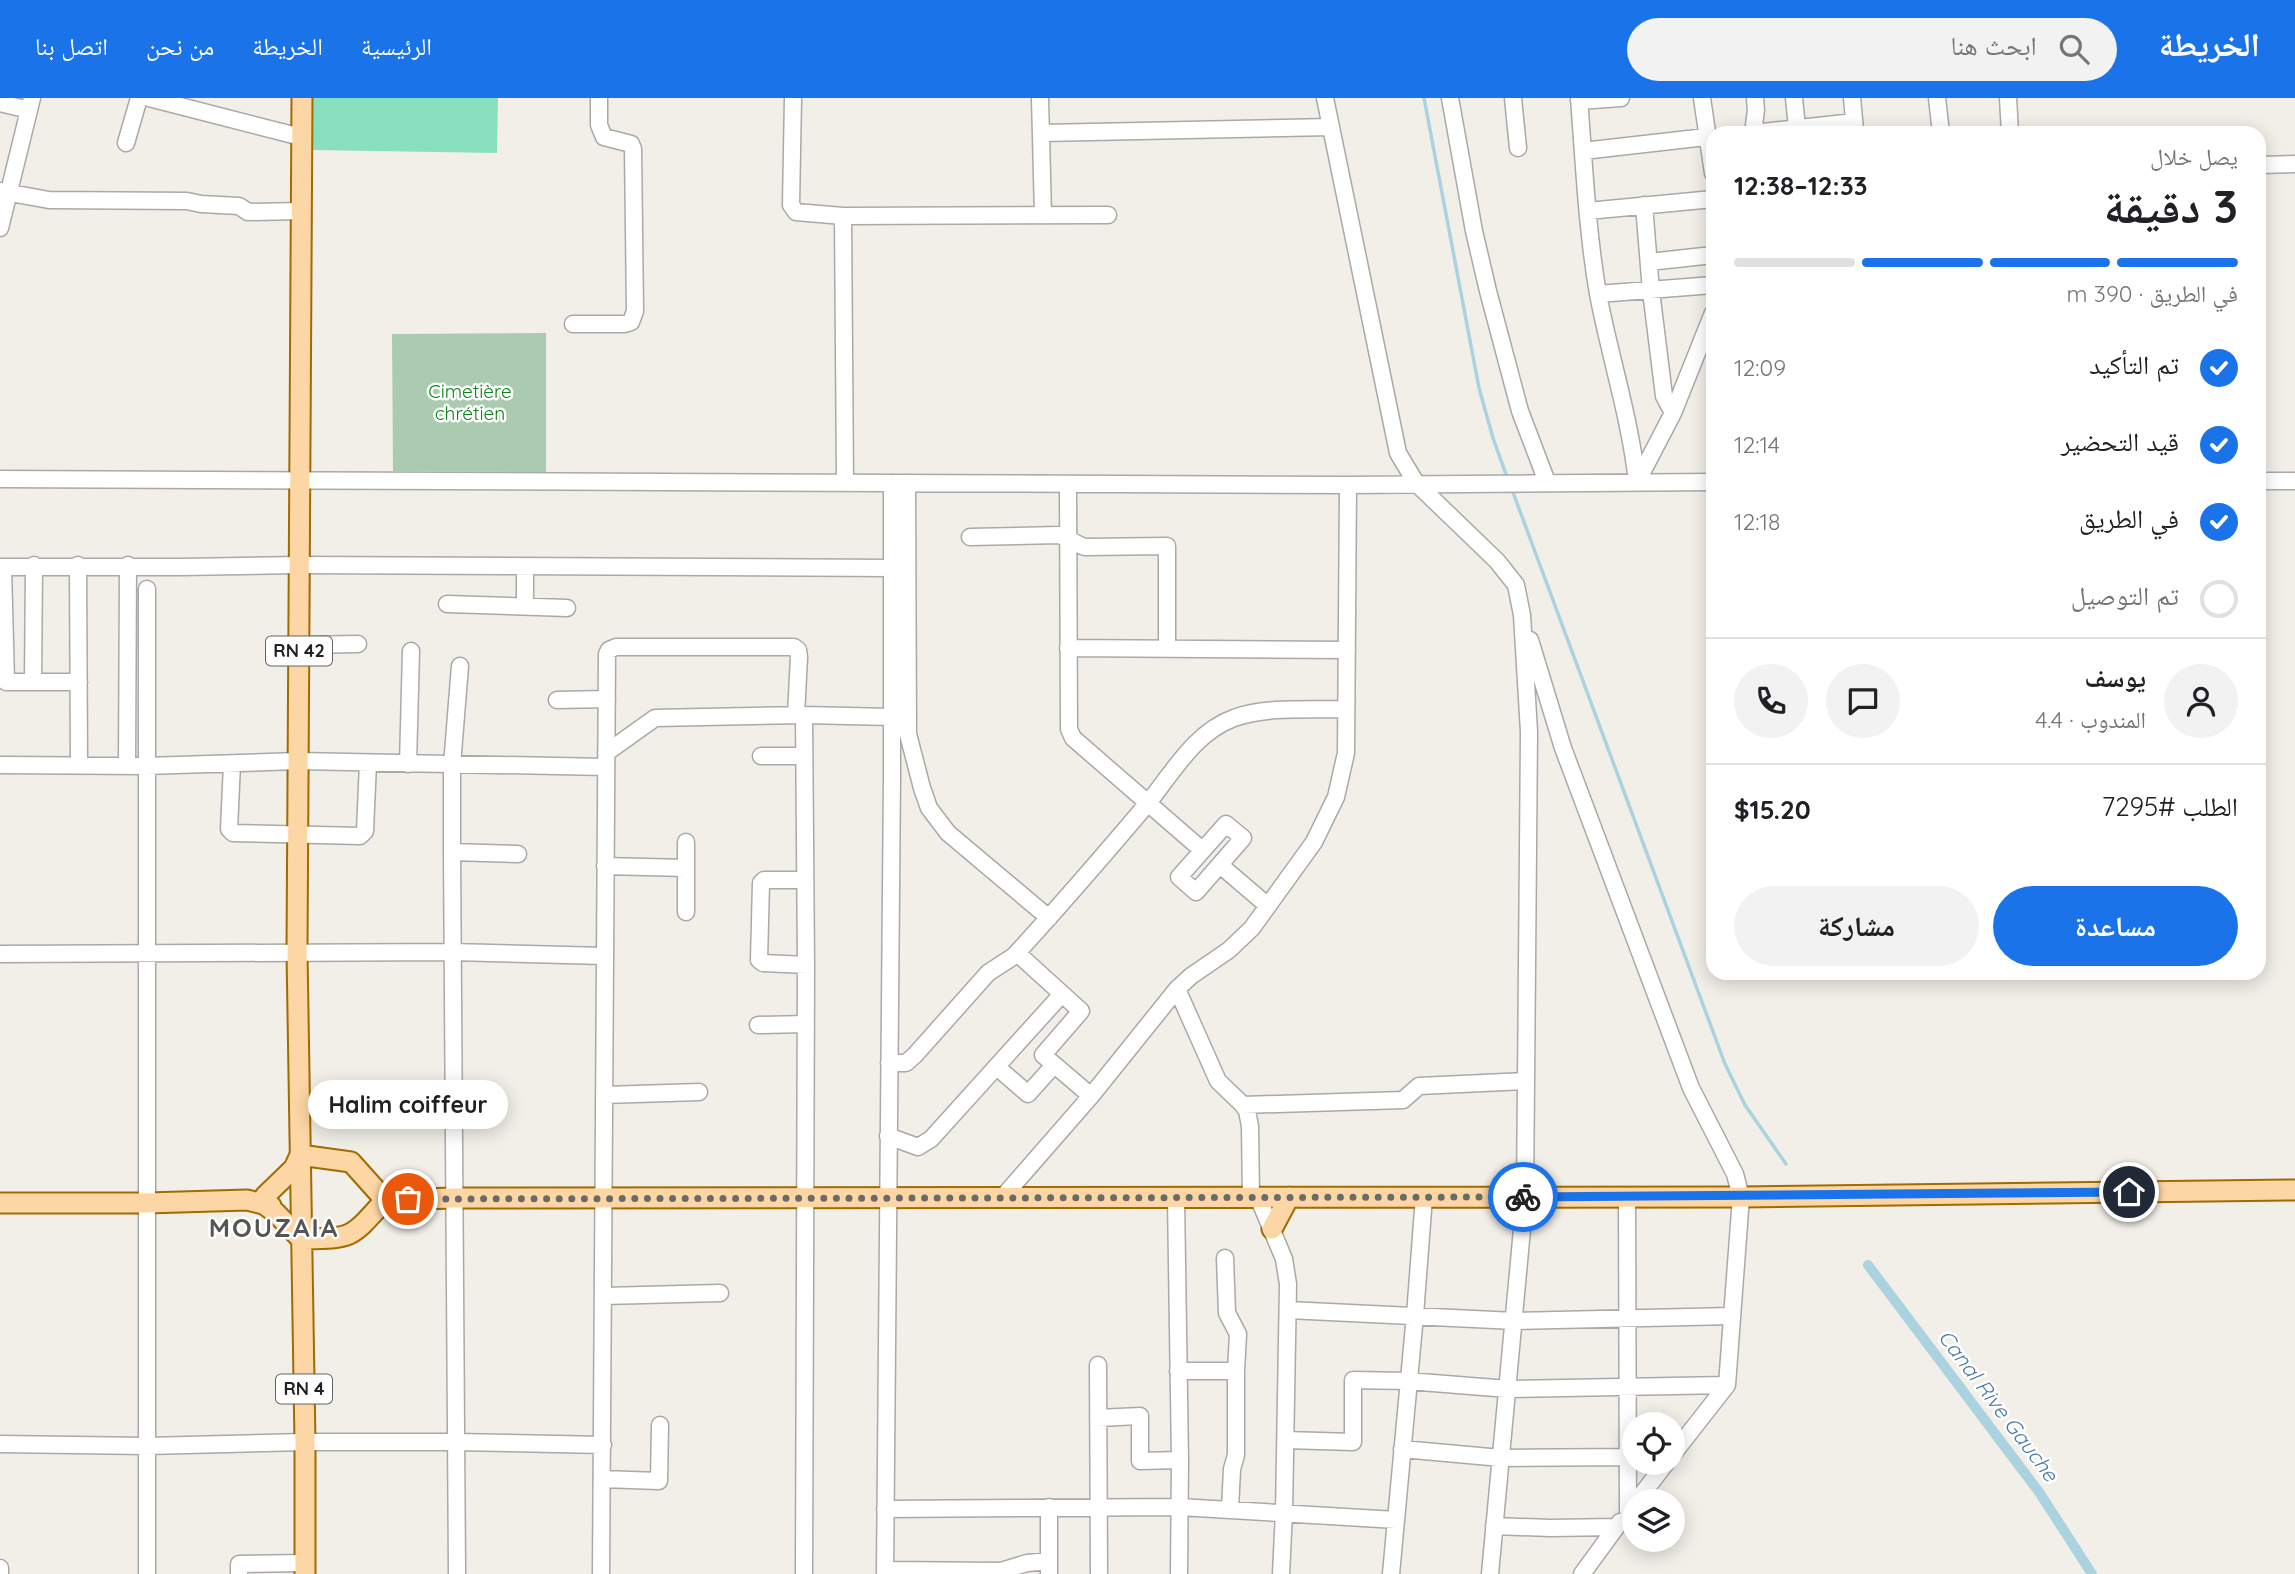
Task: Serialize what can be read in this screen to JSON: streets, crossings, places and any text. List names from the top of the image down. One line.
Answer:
{"streets":{"main road":["RN 42","RN 4"]},"crossings":[["RN 42","RN 4"]],"districts":["MOUZAIA"],"water":["Canal Rive Gauche"],"parks":["Cimetière chrétien"],"places":["Halim coiffeur"],"page":{"header":"الخريطة","search":"ابحث هنا","nav":["الرئيسية","الخريطة","من نحن","اتصل بنا"],"heading":["3 دقيقة","يصل خلال","12:33–12:38"],"panel":["يوسف","المندوب · 4.4","الطلب #7295","$15.20"],"bar":"في الطريق · 390 m","list":[["تم التأكيد","12:09"],["قيد التحضير","12:14"],["في الطريق","12:18"],"تم التوصيل"],"buttons":["مساعدة","مشاركة"],"bubble":"Halim coiffeur"}}
